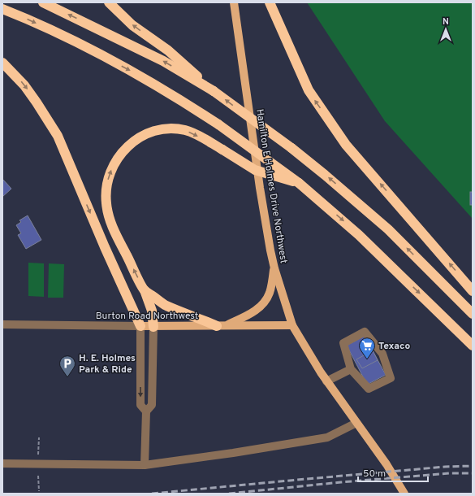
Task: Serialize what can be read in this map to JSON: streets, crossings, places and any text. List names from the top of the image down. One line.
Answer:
{"streets":{"main road":["Hamilton E Holmes Drive Northwest","Burton Road Northwest"]},"crossings":[["Hamilton E Holmes Drive Northwest","Burton Road Northwest"]],"places":{"supermarket":["Texaco"],"parking":["H. E. Holmes Park & Ride"]},"scale_bar":"50 m","north":"top"}
